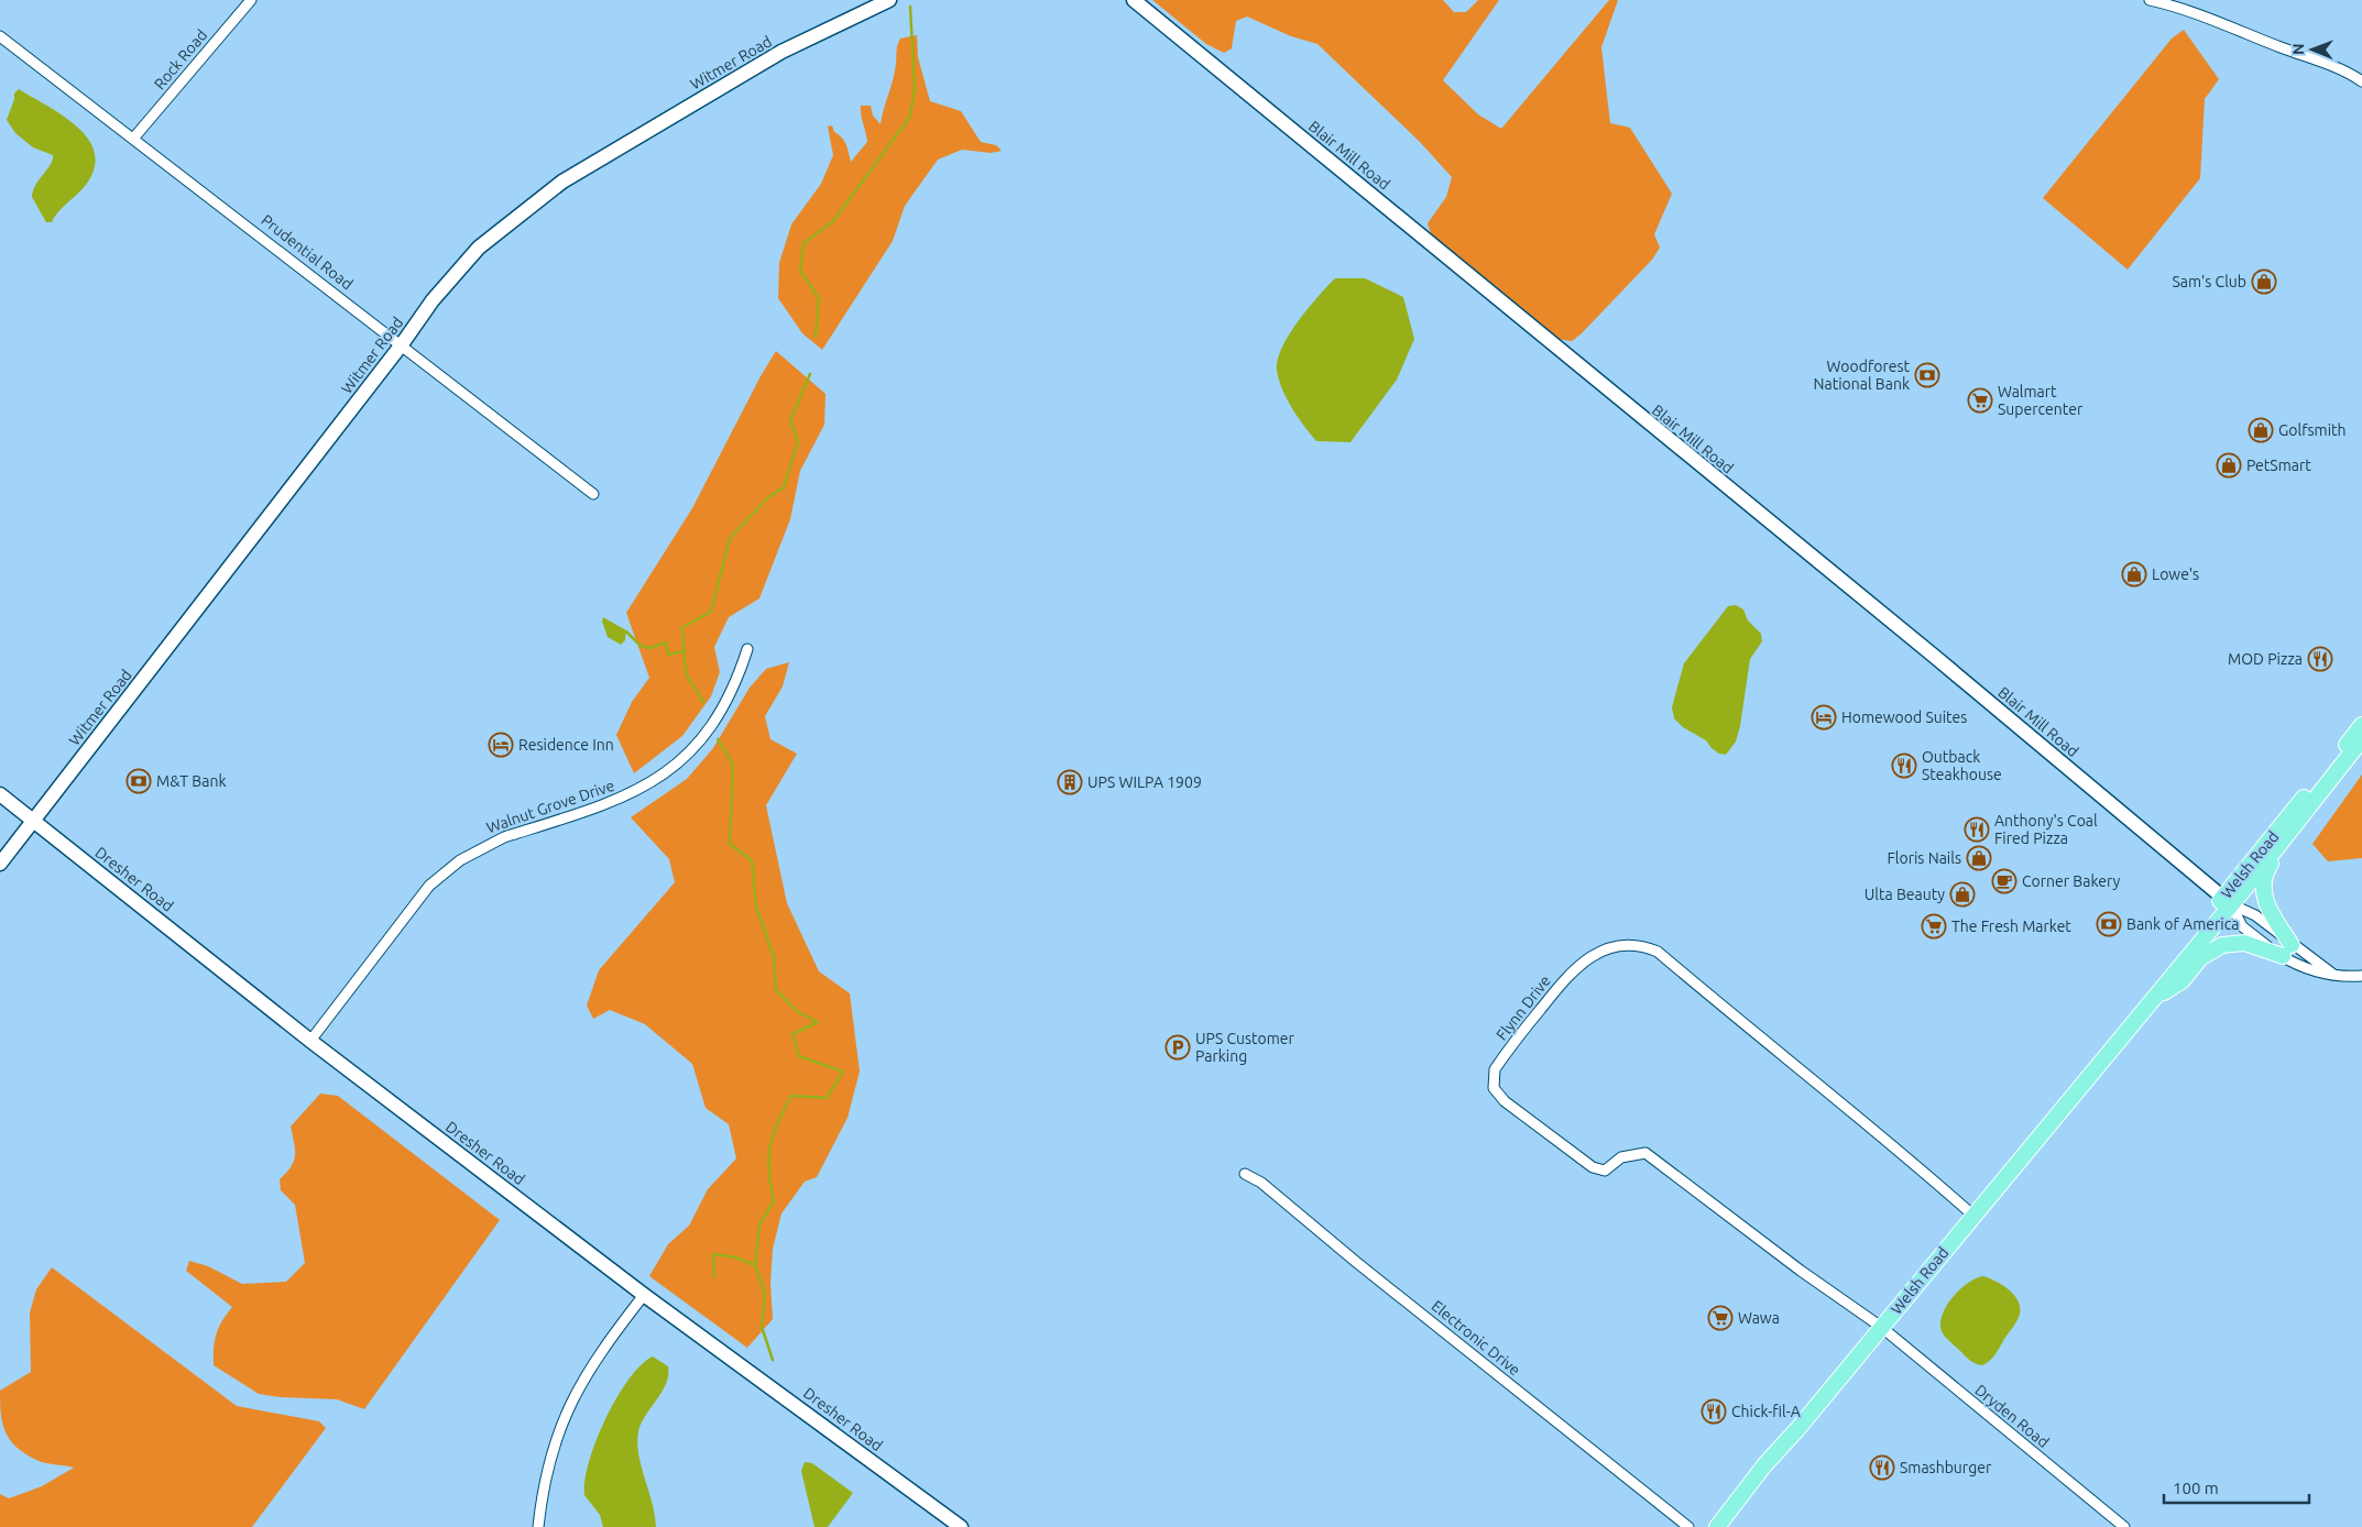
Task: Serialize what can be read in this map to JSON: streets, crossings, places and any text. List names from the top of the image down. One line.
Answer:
{"streets":{"main road":["Witmer Road","Blair Mill Road","Welsh Road","Dresher Road"],"street":["Rock Road","Prudential Road","Walnut Grove Drive","Flynn Drive","Electronic Drive","Dryden Road"]},"crossings":[["Rock Road","Prudential Road"],["Witmer Road","Prudential Road"],["Witmer Road","Dresher Road"],["Blair Mill Road","Welsh Road"],["Walnut Grove Drive","Dresher Road"],["Welsh Road","Flynn Drive"],["Welsh Road","Dryden Road"],["Flynn Drive","Dryden Road"]],"places":{"shop":["Sam's Club","Golfsmith","PetSmart","Lowe's","Floris Nails","Ulta Beauty"],"bank":["Woodforest National Bank","M&T Bank","Bank of America"],"supermarket":["Walmart Supercenter","The Fresh Market","Wawa"],"restaurant":["MOD Pizza","Outback Steakhouse","Anthony's Coal Fired Pizza","Chick-fil-A","Smashburger"],"hotel":["Homewood Suites","Residence Inn"],"building":["UPS WILPA 1909"],"cafe":["Corner Bakery"],"parking":["UPS Customer Parking"]},"scale_bar":"100 m","north":"left"}
